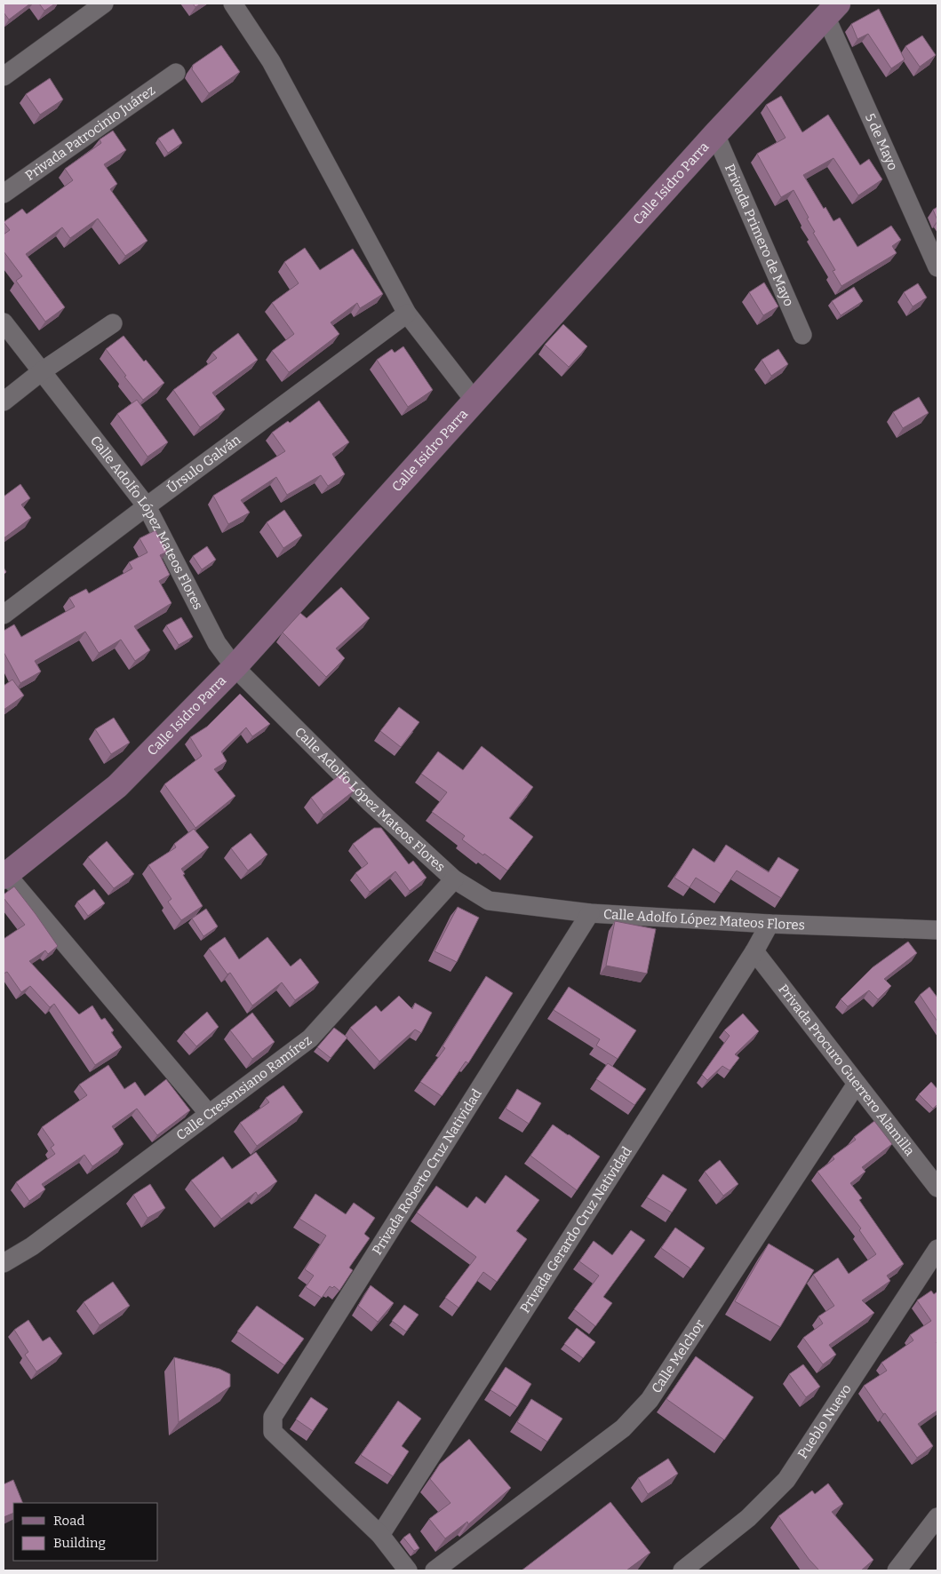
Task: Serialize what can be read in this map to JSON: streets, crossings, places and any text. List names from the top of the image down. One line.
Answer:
{"streets":{"street":["Privada Patrocinio Juárez","5 de Mayo","Calle Isidro Parra","Privada Primero de Mayo","Úrsulo Galván","Calle Adolfo López Mateos Flores","Privada Procuro Guerrero Alamilla","Calle Cresensiano Ramírez","Privada Roberto Cruz Natividad","Privada Gerardo Cruz Natividad","Calle Melchor","Pueblo Nuevo"]},"crossings":[["5 de Mayo","Calle Isidro Parra"],["Calle Isidro Parra","Privada Primero de Mayo"],["Calle Isidro Parra","Calle Adolfo López Mateos Flores"],["Úrsulo Galván","Calle Adolfo López Mateos Flores"],["Calle Adolfo López Mateos Flores","Calle Cresensiano Ramírez"],["Calle Adolfo López Mateos Flores","Privada Roberto Cruz Natividad"],["Calle Adolfo López Mateos Flores","Privada Gerardo Cruz Natividad"],["Privada Procuro Guerrero Alamilla","Privada Gerardo Cruz Natividad"],["Privada Procuro Guerrero Alamilla","Calle Melchor"],["Privada Roberto Cruz Natividad","Privada Gerardo Cruz Natividad"]],"legend":["Road","Building"]}
